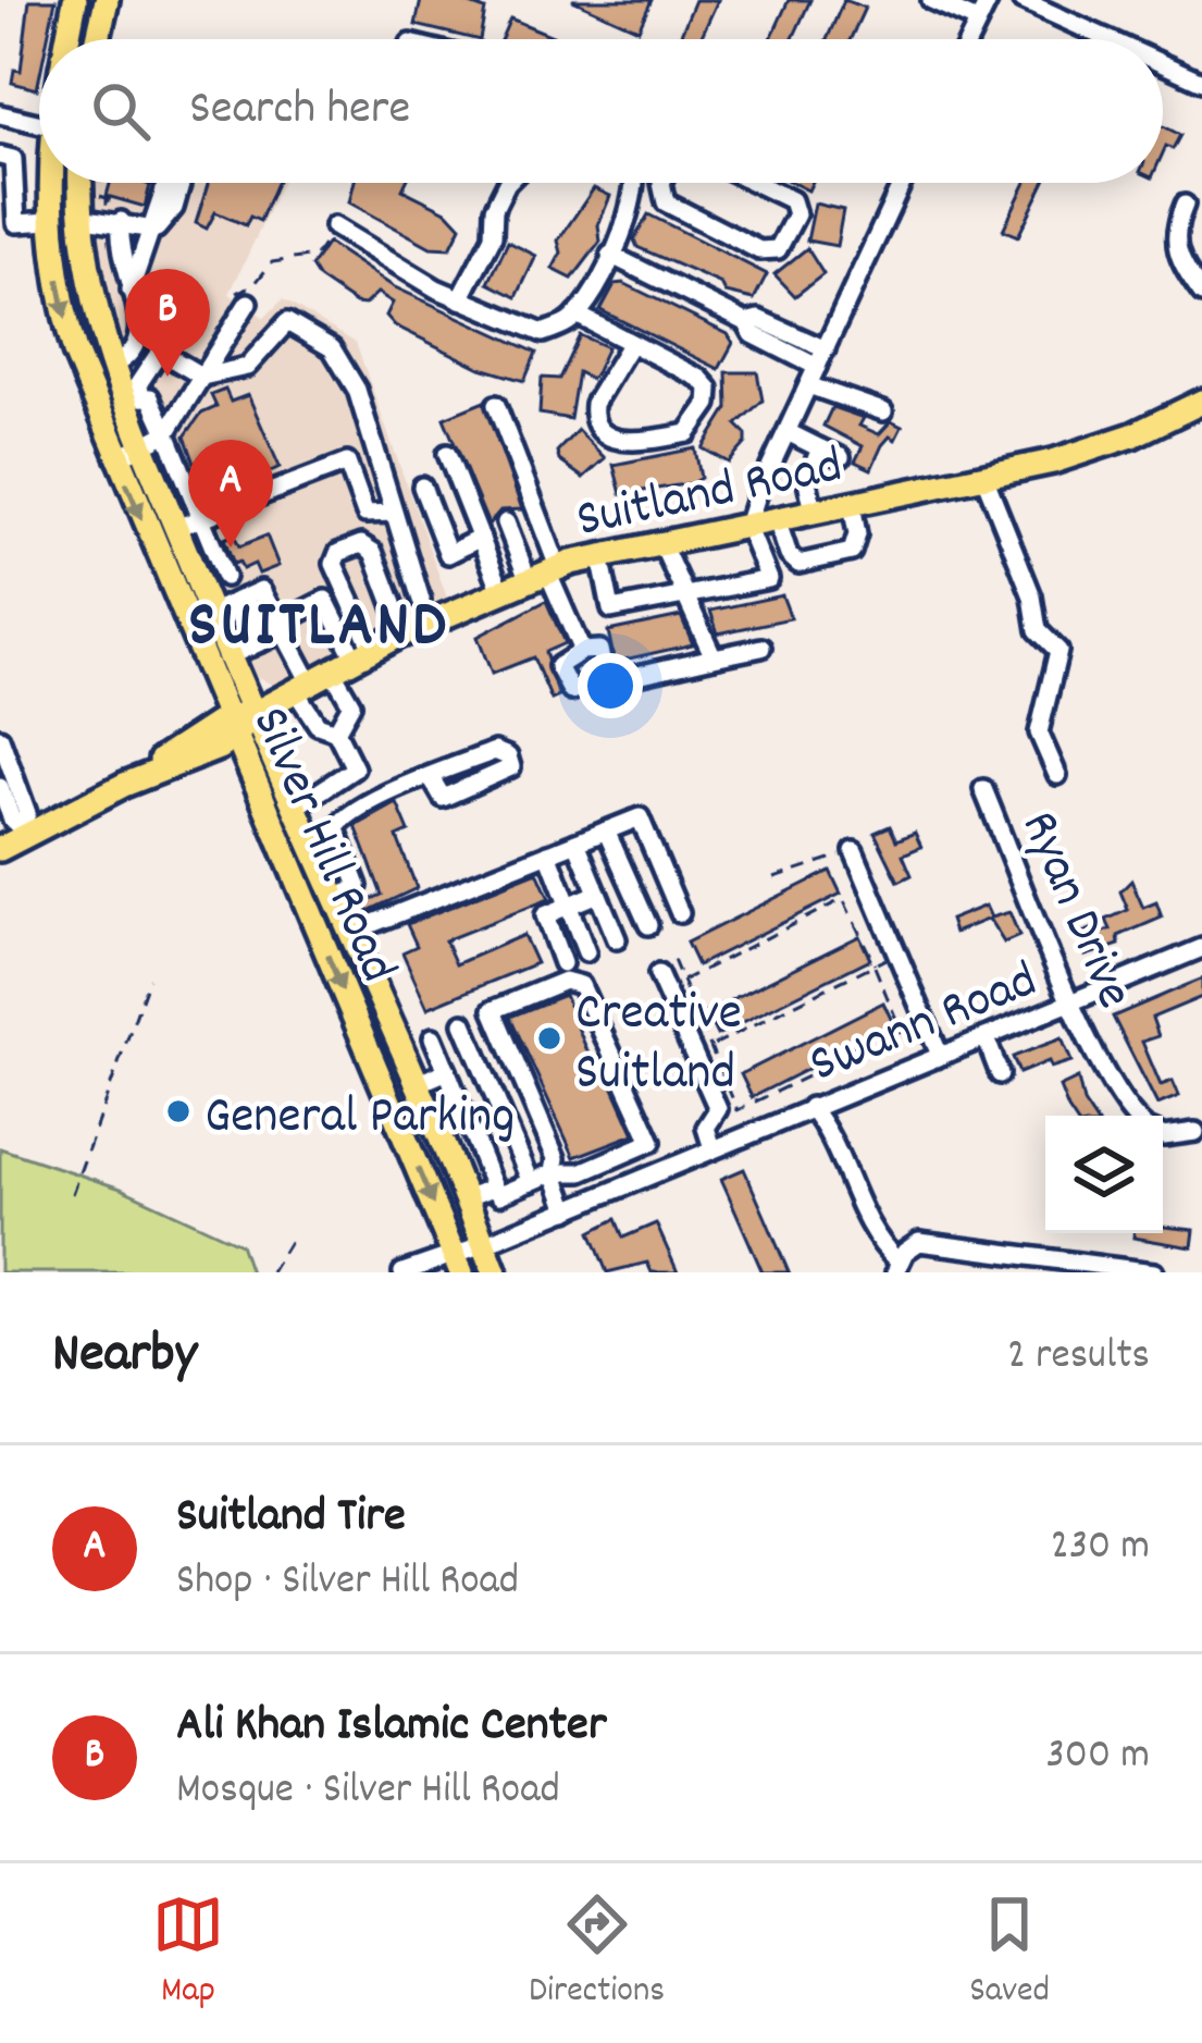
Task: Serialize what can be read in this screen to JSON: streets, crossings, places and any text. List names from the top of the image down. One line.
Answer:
{"streets":{"main road":["Suitland Road","Silver Hill Road"],"street":["Ryan Drive","Swann Road"]},"crossings":[["Suitland Road","Silver Hill Road"],["Silver Hill Road","Swann Road"],["Ryan Drive","Swann Road"]],"districts":["SUITLAND"],"places":["Creative Suitland","General Parking"],"page":{"search":"Search here","pins":["B","A"],"heading":["Nearby","2 results"],"list":[{"mark":"A","name":"Suitland Tire","note":"Shop · Silver Hill Road","value":"230 m"},{"mark":"B","name":"Ali Khan Islamic Center","note":"Mosque · Silver Hill Road","value":"300 m"}],"nav":["Map","Directions","Saved"]}}
